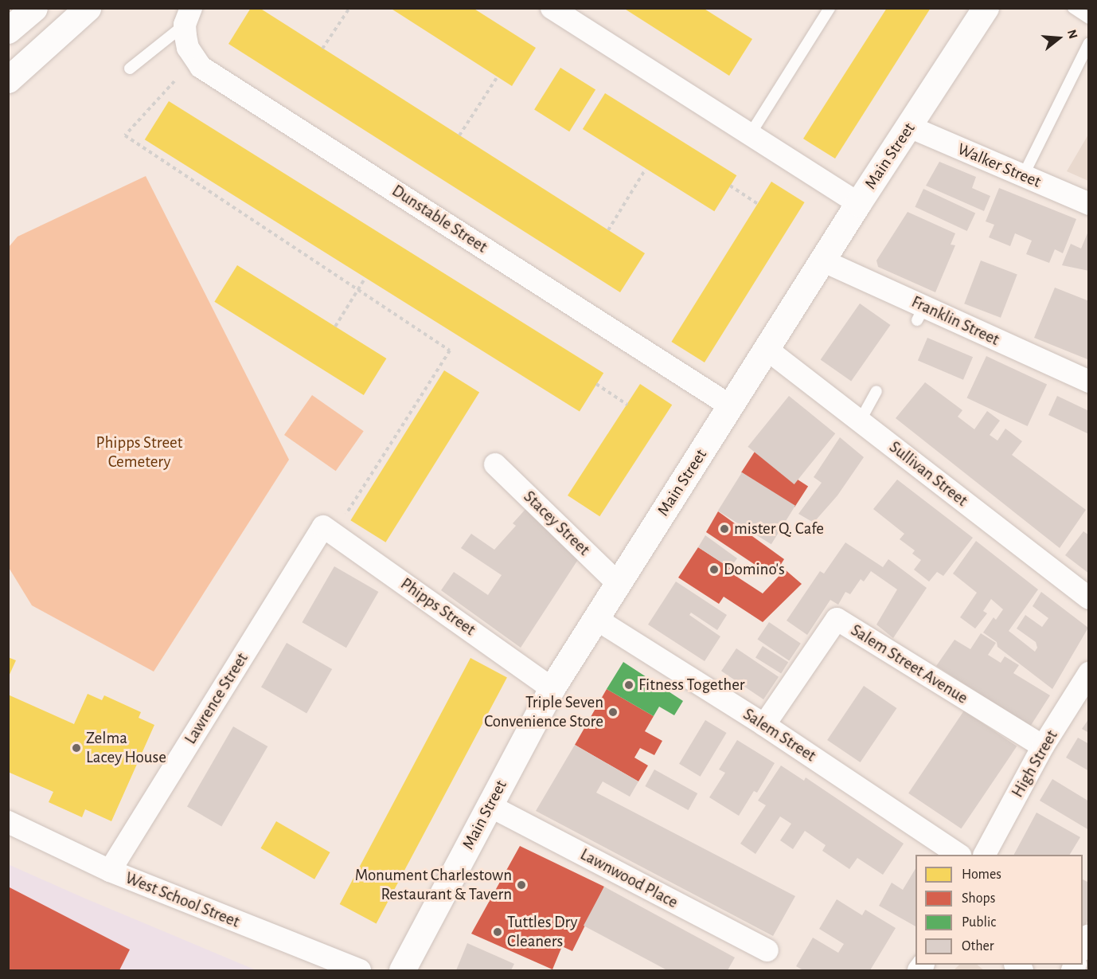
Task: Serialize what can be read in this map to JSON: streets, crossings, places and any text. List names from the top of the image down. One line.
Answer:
{"streets":{"main road":["Main Street"],"street":["Walker Street","Dunstable Street","Franklin Street","Sullivan Street","Stacey Street","Phipps Street","Salem Street Avenue","Lawrence Street","Salem Street","High Street","Lawnwood Place","West School Street"]},"crossings":[["Main Street","Walker Street"],["Main Street","Dunstable Street"],["Main Street","Franklin Street"],["Main Street","Sullivan Street"],["Main Street","Stacey Street"],["Main Street","Phipps Street"],["Main Street","Salem Street"],["Main Street","Lawnwood Place"],["Phipps Street","Lawrence Street"],["Salem Street Avenue","Salem Street"],["Salem Street Avenue","High Street"],["Lawrence Street","West School Street"]],"parks":["Phipps Street Cemetery"],"places":["mister Q. Cafe","Domino's","Fitness Together","Triple Seven Convenience Store","Zelma Lacey House","Monument Charlestown Restaurant & Tavern","Tuttles Dry Cleaners"],"legend":["Homes","Shops","Public","Other"],"north":"right"}
